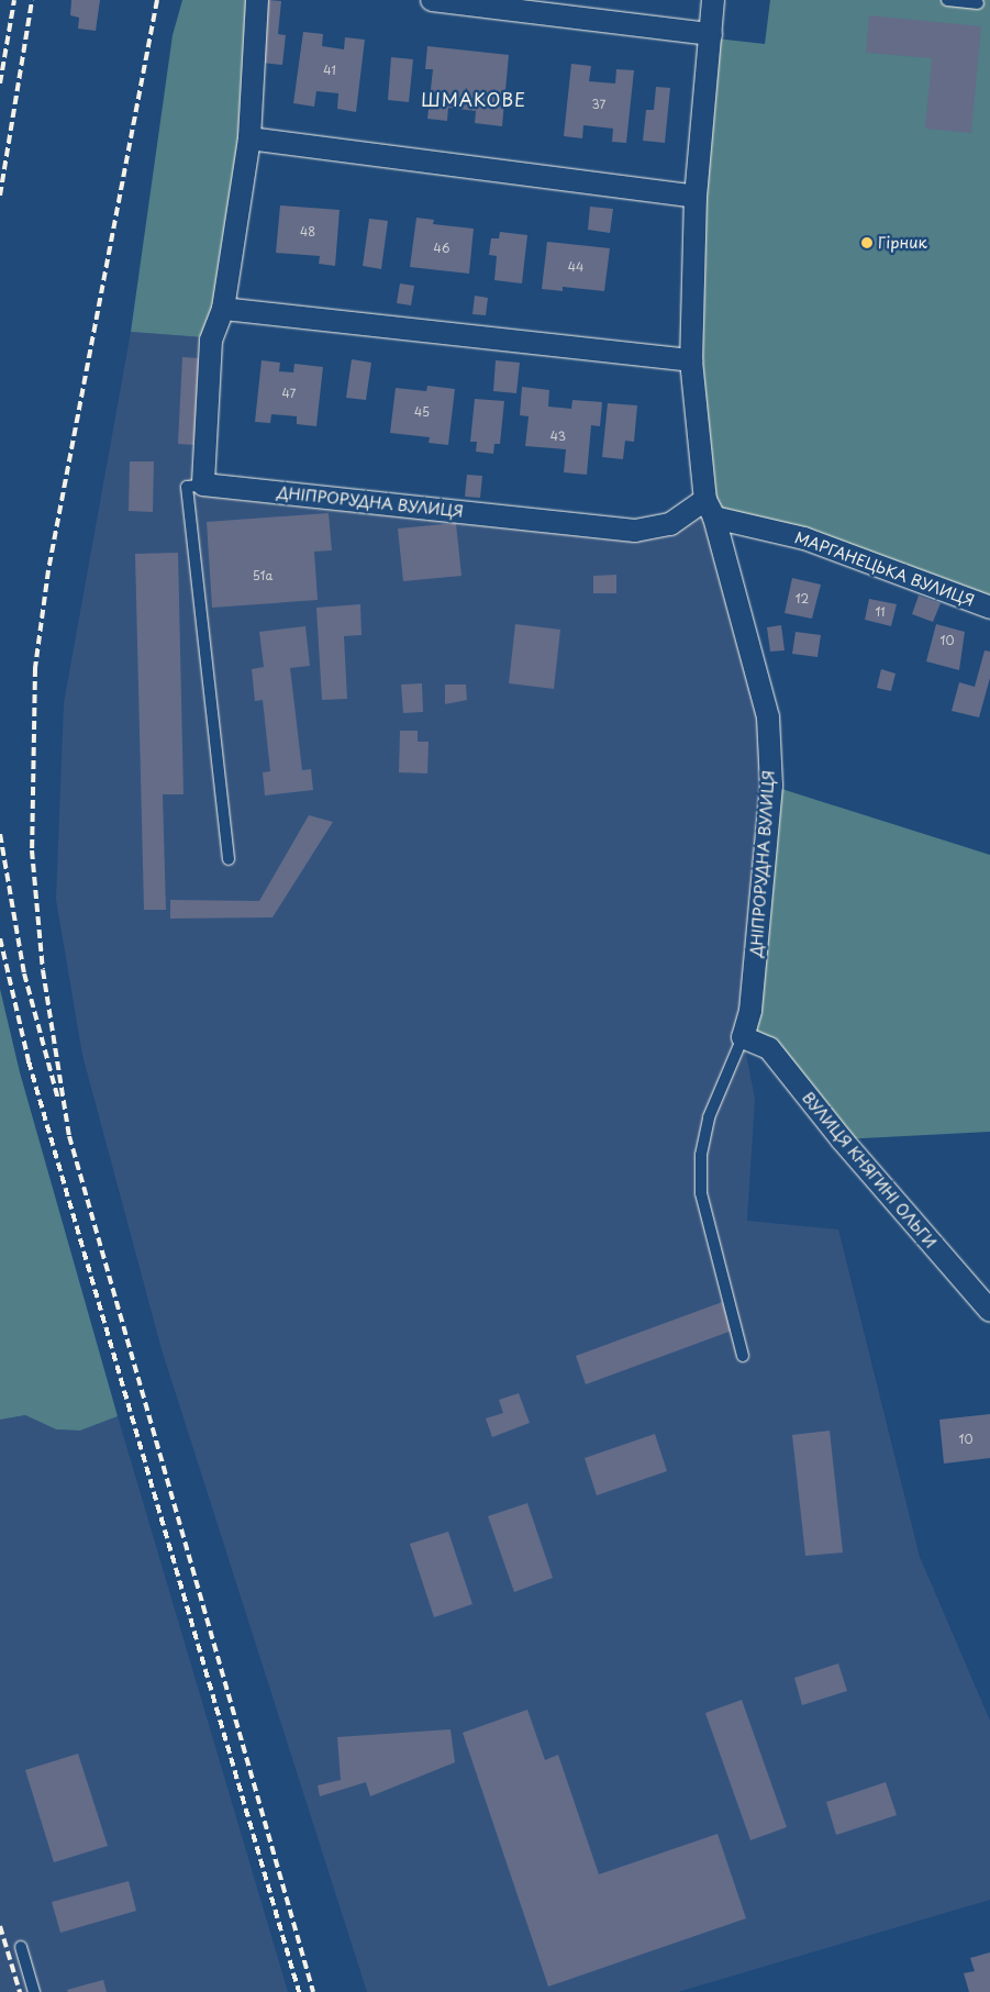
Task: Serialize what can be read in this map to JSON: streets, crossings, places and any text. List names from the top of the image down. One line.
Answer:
{"streets":{"street":["ДНІПРОРУДНА ВУЛИЦЯ","МАРГАНЕЦЬКА ВУЛИЦЯ","ВУЛИЦЯ КНЯГИНІ ОЛЬГИ"]},"crossings":[["ДНІПРОРУДНА ВУЛИЦЯ","МАРГАНЕЦЬКА ВУЛИЦЯ"],["ДНІПРОРУДНА ВУЛИЦЯ","ВУЛИЦЯ КНЯГИНІ ОЛЬГИ"]],"districts":["ШМАКОВЕ"],"places":["Гірник"],"house_numbers":["41","37","48","46","44","47","45","43","51а","12","11","10","10"]}
